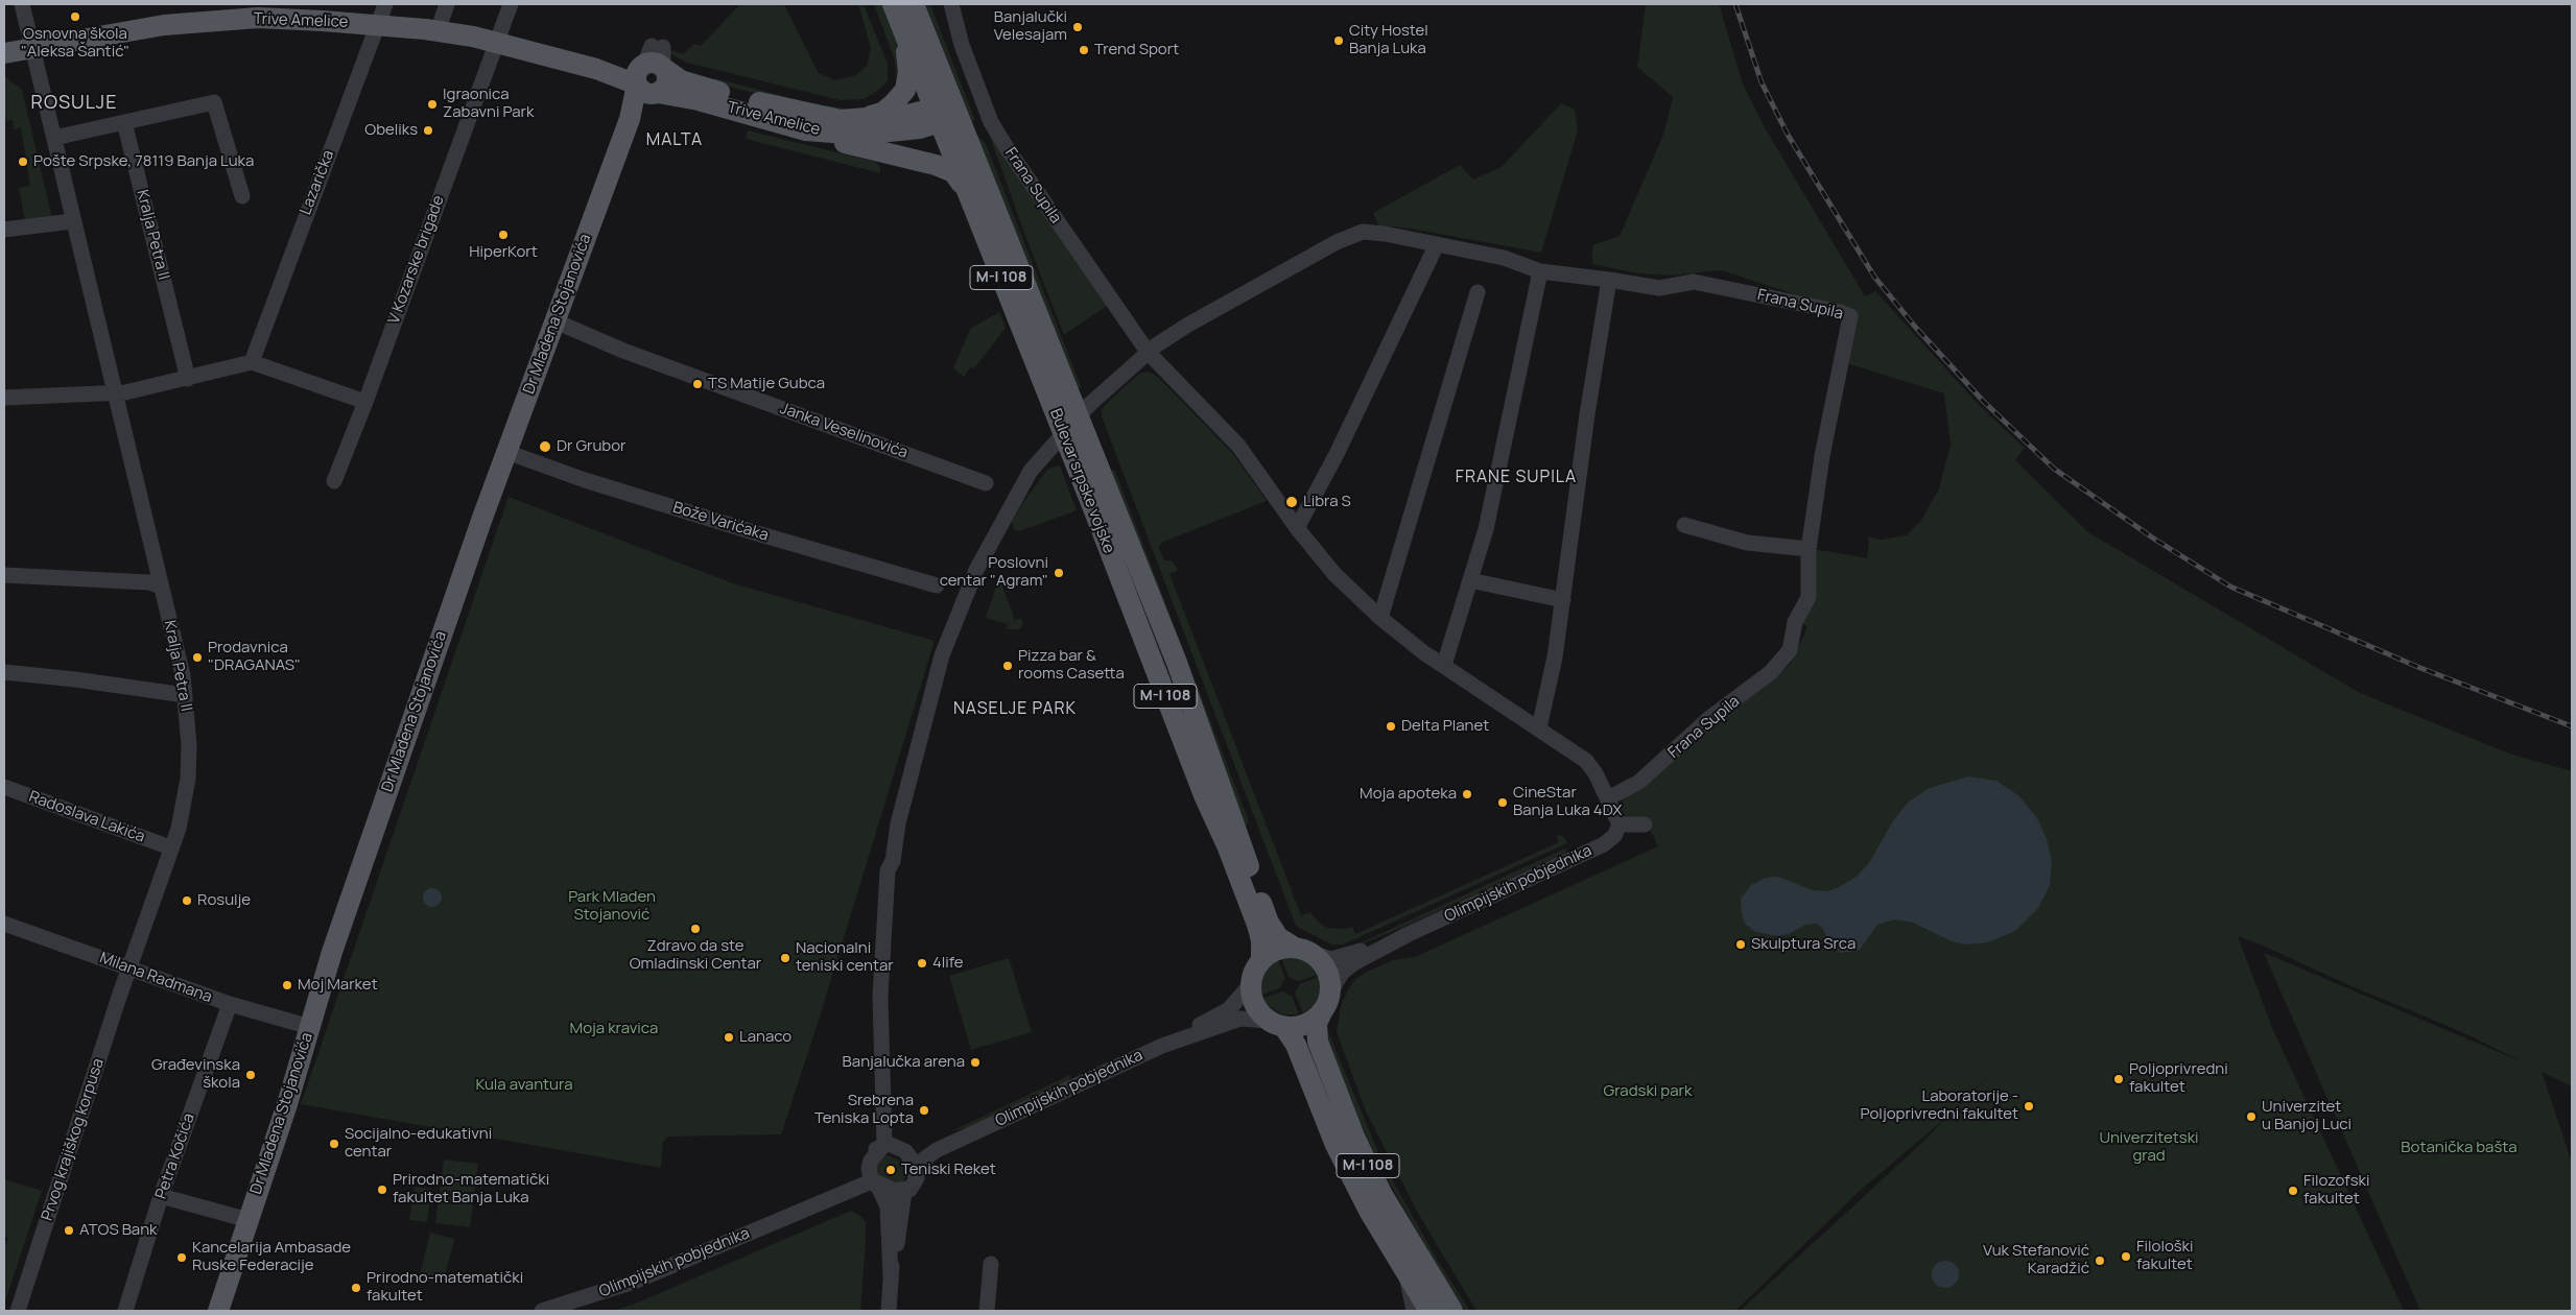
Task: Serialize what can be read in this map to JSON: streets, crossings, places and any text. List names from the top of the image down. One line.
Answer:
{"streets":{"main road":["Trive Amelice","M-I 108","Dr Mladena Stojanovića","Bulevar srpske vojske"],"street":["Lazarička","Frana Supila","Kralja Petra II","V Kozarske brigade","Janka Veselinovića","Bože Varićaka","Radoslava Lakića","Olimpijskih pobjednika","Milana Radmana","Prvog krajiškog korpusa","Petra Kočića"]},"crossings":[["Trive Amelice","Lazarička"],["Trive Amelice","Kralja Petra II"],["Trive Amelice","V Kozarske brigade"],["Trive Amelice","Dr Mladena Stojanovića"],["Trive Amelice","Bulevar srpske vojske"],["Frana Supila","Bulevar srpske vojske"],["Frana Supila","Olimpijskih pobjednika"],["Kralja Petra II","Radoslava Lakića"],["Kralja Petra II","Milana Radmana"],["Kralja Petra II","Prvog krajiškog korpusa"],["M-I 108","Bulevar srpske vojske"],["M-I 108","Olimpijskih pobjednika"],["Dr Mladena Stojanovića","Janka Veselinovića"],["Dr Mladena Stojanovića","Bože Varićaka"],["Dr Mladena Stojanovića","Milana Radmana"],["Bulevar srpske vojske","Olimpijskih pobjednika"],["Milana Radmana","Prvog krajiškog korpusa"],["Milana Radmana","Petra Kočića"]],"districts":["ROSULJE","MALTA","FRANE SUPILA","NASELJE PARK"],"parks":["Park Mladen Stojanović","Moja kravica","Kula avantura","Gradski park","Univerzitetski grad","Botanička bašta"],"places":["Osnovna škola \"Aleksa Šantić\"","Banjalučki Velesajam","City Hostel Banja Luka","Trend Sport","Igraonica Zabavni Park","Obeliks","Pošte Srpske, 78119 Banja Luka","HiperKort","TS Matije Gubca","Dr Grubor","Libra S","Poslovni centar \"Agram\"","Prodavnica \"DRAGANAS\"","Pizza bar & rooms Casetta","Delta Planet","Moja apoteka","CineStar Banja Luka 4DX","Rosulje","Zdravo da ste Omladinski Centar","Skulptura Srca","Nacionalni teniski centar","4life","Moj Market","Lanaco","Banjalučka arena","Građevinska škola","Poljoprivredni fakultet","Laboratorije - Poljoprivredni fakultet","Srebrena Teniska Lopta","Univerzitet u Banjoj Luci","Socijalno-edukativni centar","Teniski Reket","Prirodno-matematički fakultet Banja Luka","Filozofski fakultet","ATOS Bank","Filološki fakultet","Kancelarija Ambasade Ruske Federacije","Vuk Stefanović Karadžić","Prirodno-matematički fakultet"]}
